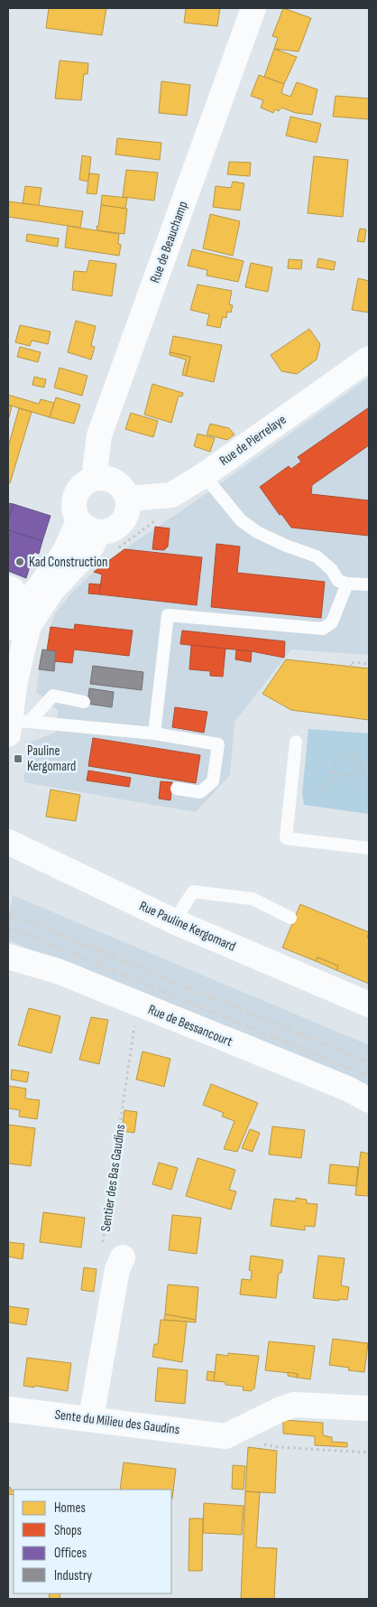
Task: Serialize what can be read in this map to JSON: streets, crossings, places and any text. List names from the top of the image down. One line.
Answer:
{"streets":{"street":["Rue de Beauchamp","Rue de Pierrelaye","Rue Pauline Kergomard","Rue de Bessancourt","Sente du Milieu des Gaudins"],"path":["Sentier des Bas Gaudins"]},"crossings":[["Rue de Beauchamp","Rue de Pierrelaye"],["Rue de Bessancourt","Sentier des Bas Gaudins"]],"places":{"other":["Kad Construction"],"transit":["Pauline Kergomard"]},"legend":["Homes","Shops","Offices","Industry"]}
